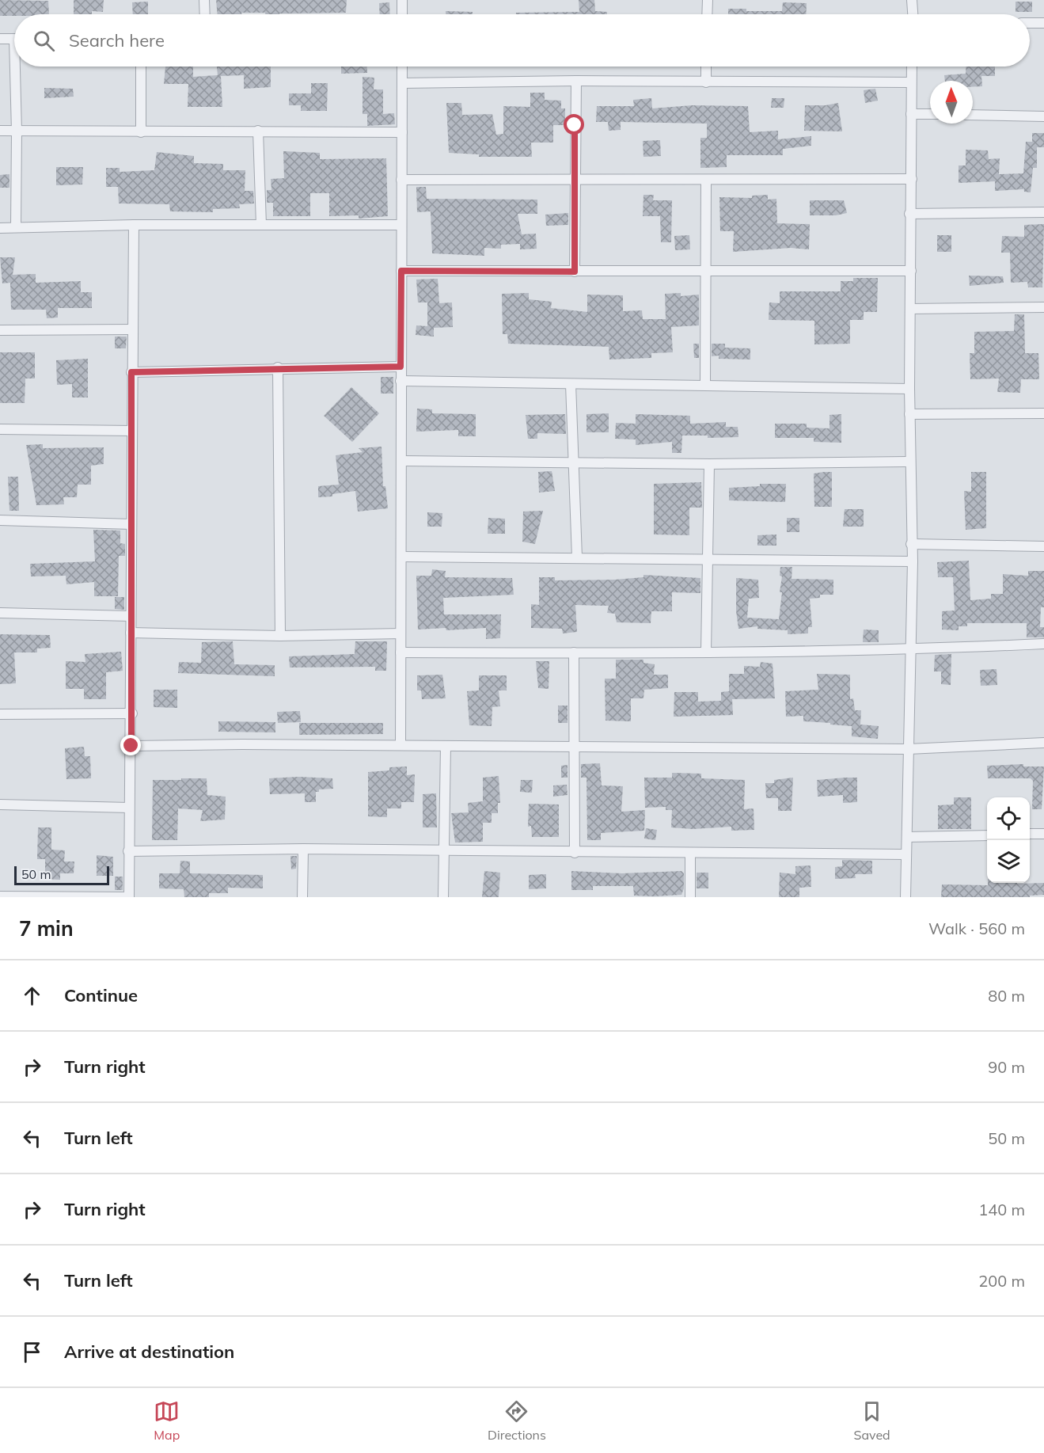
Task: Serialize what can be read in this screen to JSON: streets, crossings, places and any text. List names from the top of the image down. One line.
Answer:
{"scale_bar":"50 m","north":"top","page":{"search":"Search here","scale":"50 m","heading":["7 min","Walk · 560 m"],"list":[["Continue","80 m"],["Turn right","90 m"],["Turn left","50 m"],["Turn right","140 m"],["Turn left","200 m"],"Arrive at destination"],"nav":["Map","Directions","Saved"]}}
